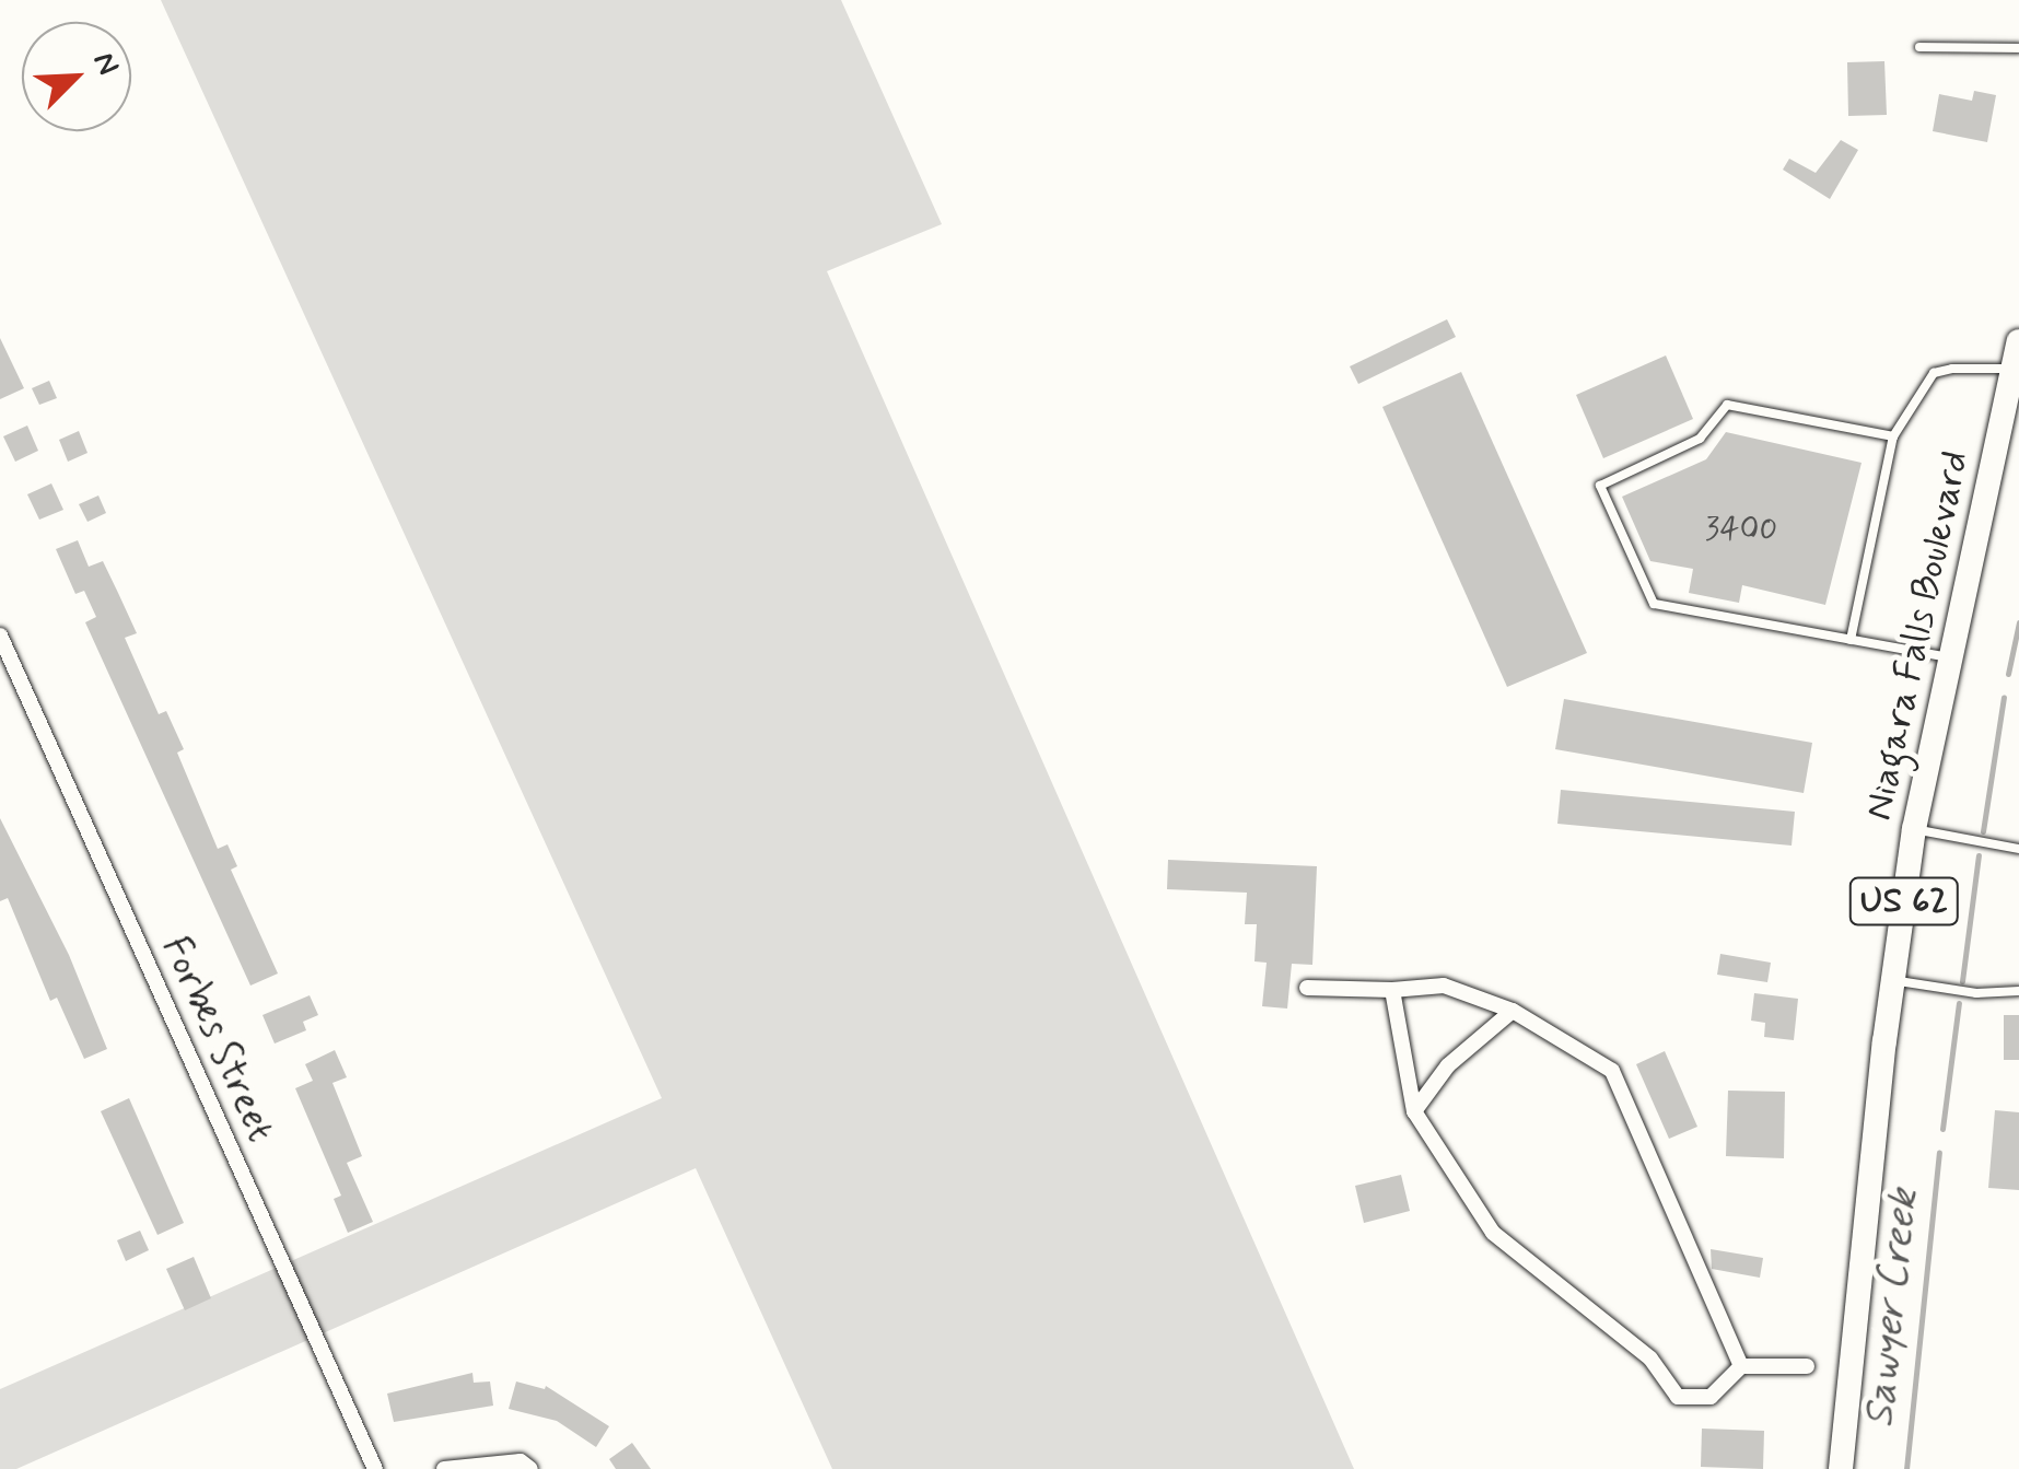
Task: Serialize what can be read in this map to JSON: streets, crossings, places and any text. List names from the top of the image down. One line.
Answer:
{"streets":{"main road":["Niagara Falls Boulevard","US 62"],"street":["Forbes Street"]},"water":["Sawyer Creek"],"house_numbers":["3400"],"north":"top right"}
